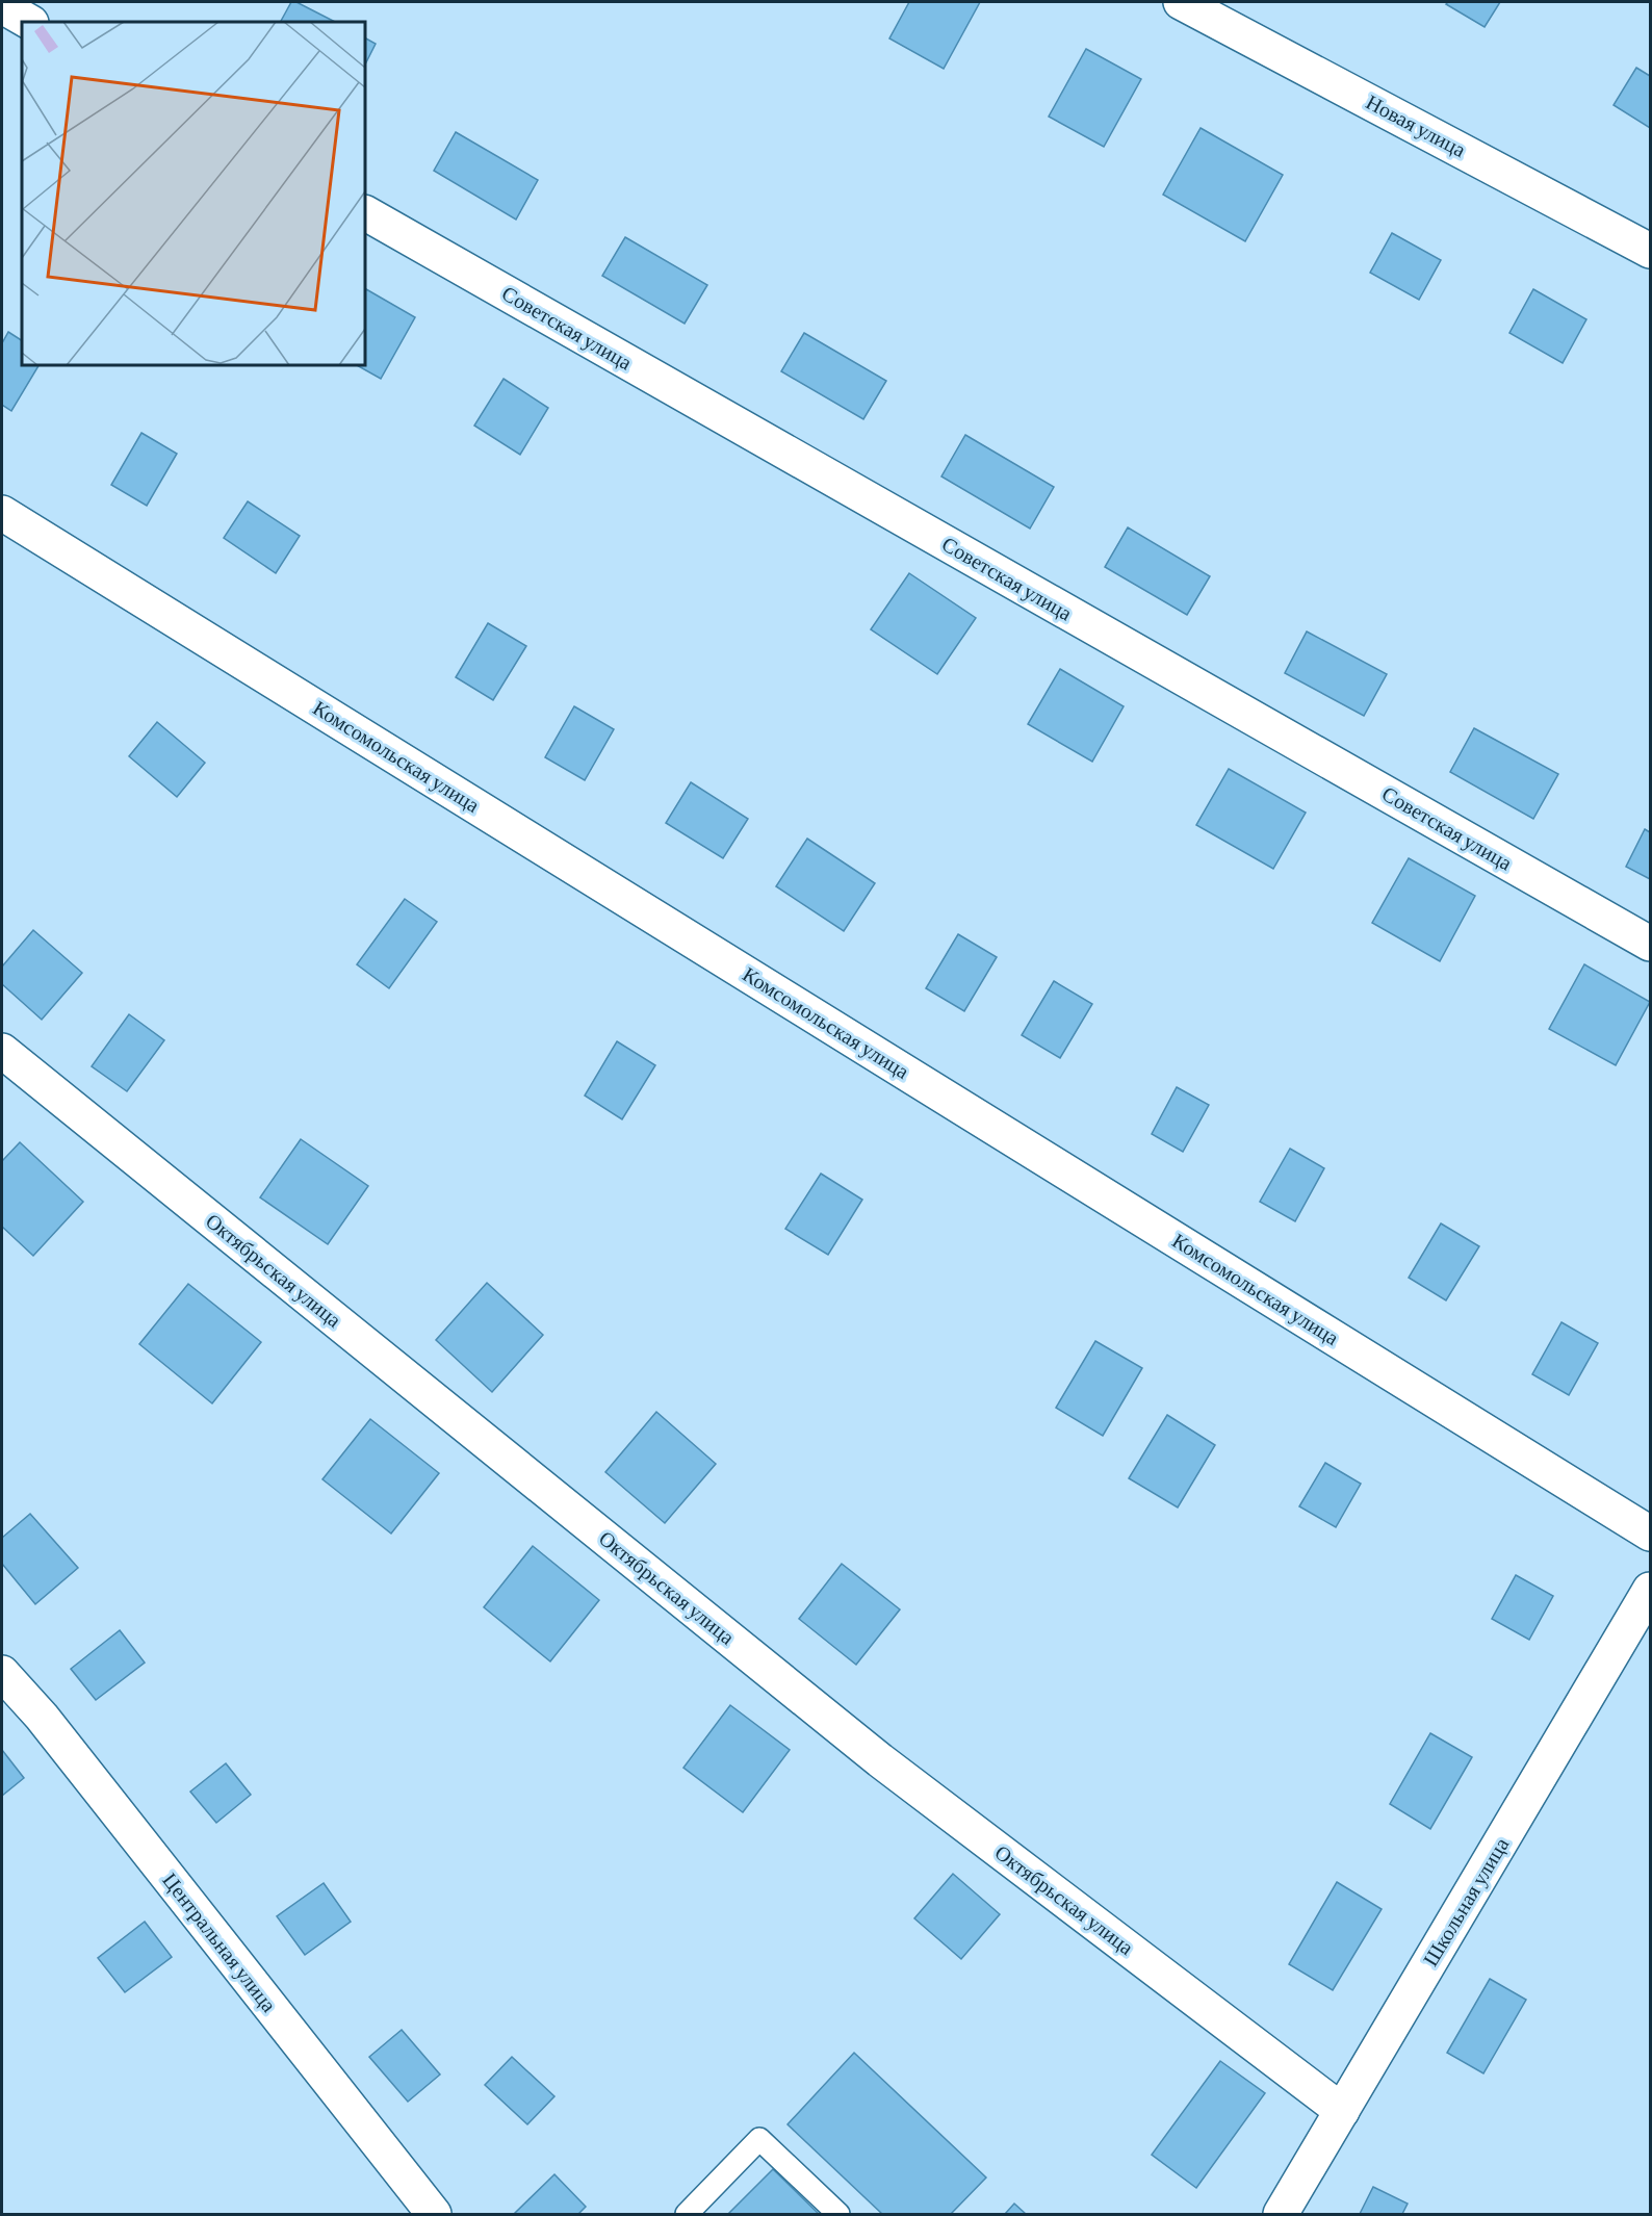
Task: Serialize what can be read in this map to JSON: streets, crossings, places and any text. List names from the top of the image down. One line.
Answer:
{"streets":{"street":["Новая улица","Советская улица","Комсомольская улица","Октябрьская улица","Школьная улица","Центральная улица"]},"crossings":[["Октябрьская улица","Школьная улица"]]}
